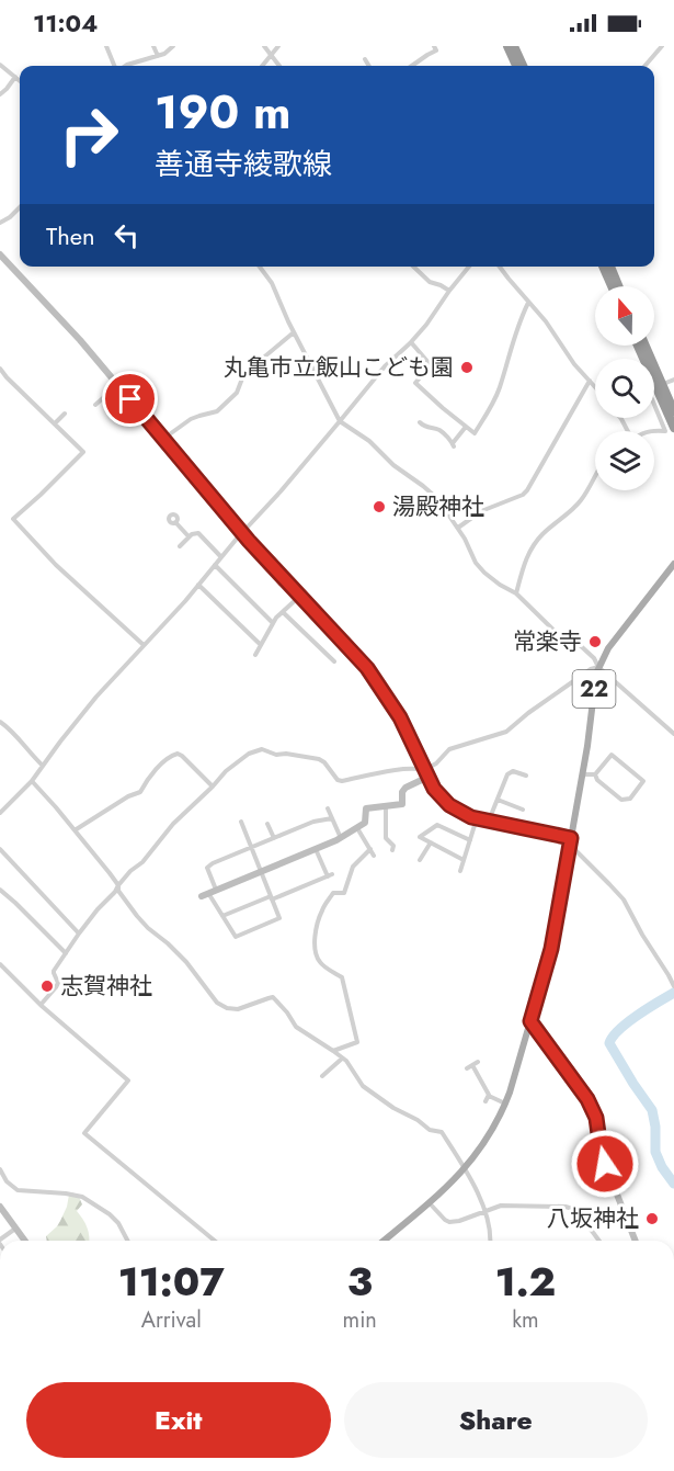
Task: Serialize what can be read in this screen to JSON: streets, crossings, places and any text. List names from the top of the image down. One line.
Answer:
{"streets":{"main road":["22"]},"places":["丸亀市立飯山こども園","湯殿神社","常楽寺","志賀神社","八坂神社"],"north":"top","page":{"status":"11:04","turn":["190 m","善通寺綾歌線"],"then":"Then","eta":["11:07","Arrival","3","min","1.2","km"],"buttons":["Exit","Share"]}}
